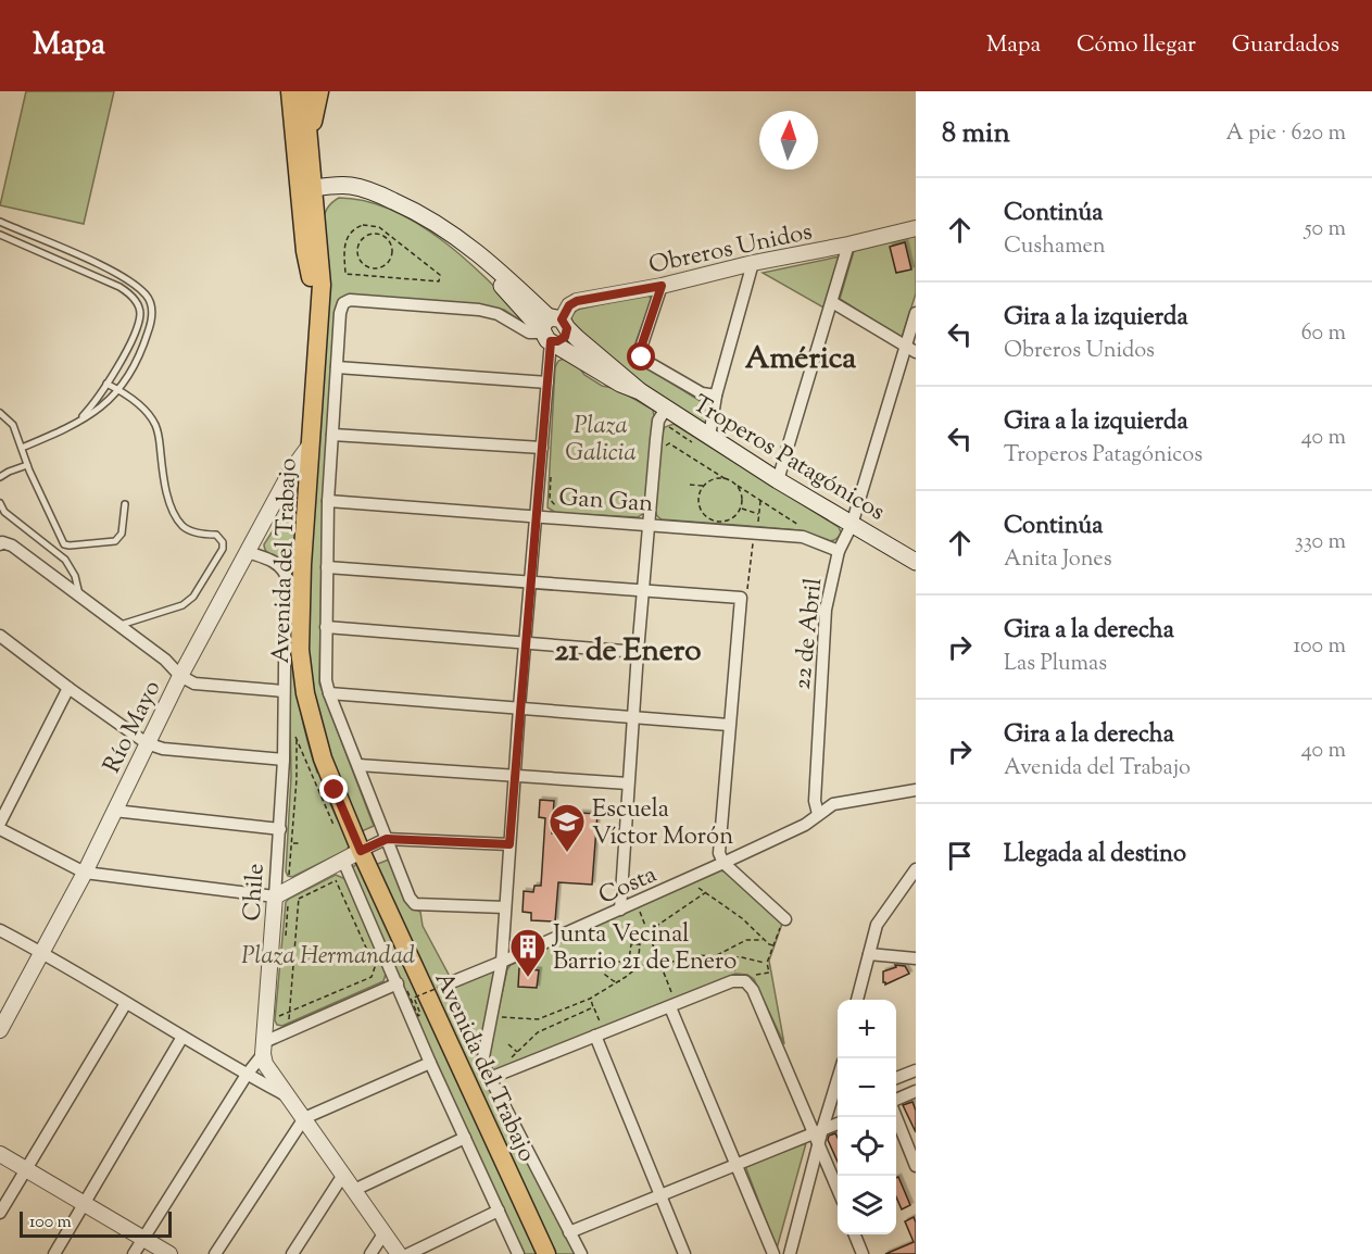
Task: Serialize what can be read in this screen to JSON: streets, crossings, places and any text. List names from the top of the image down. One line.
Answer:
{"streets":{"main road":["Troperos Patagónicos","Avenida del Trabajo"],"street":["Obreros Unidos","Gan Gan","22 de Abril","Río Mayo","Costa","Chile"]},"crossings":[["Obreros Unidos","Troperos Patagónicos"],["Obreros Unidos","Avenida del Trabajo"],["Troperos Patagónicos","Avenida del Trabajo"],["Troperos Patagónicos","22 de Abril"],["Gan Gan","Avenida del Trabajo"],["Gan Gan","22 de Abril"],["Avenida del Trabajo","Río Mayo"],["Avenida del Trabajo","Costa"],["22 de Abril","Costa"],["Río Mayo","Chile"]],"districts":["América","21 de Enero"],"parks":["Plaza Galicia","Plaza Hermandad"],"places":{"school or university":["Escuela Víctor Morón"],"building":["Junta Vecinal Barrio 21 de Enero"]},"scale_bar":"100 m","north":"top","page":{"header":"Mapa","nav":["Mapa","Cómo llegar","Guardados"],"heading":["8 min","A pie · 620 m"],"list":[["Continúa","Cushamen","50 m"],["Gira a la izquierda","Obreros Unidos","60 m"],["Gira a la izquierda","Troperos Patagónicos","40 m"],["Continúa","Anita Jones","330 m"],["Gira a la derecha","Las Plumas","100 m"],["Gira a la derecha","Avenida del Trabajo","40 m"],"Llegada al destino"],"map_buttons":["+","−"],"scale":"100 m"}}
